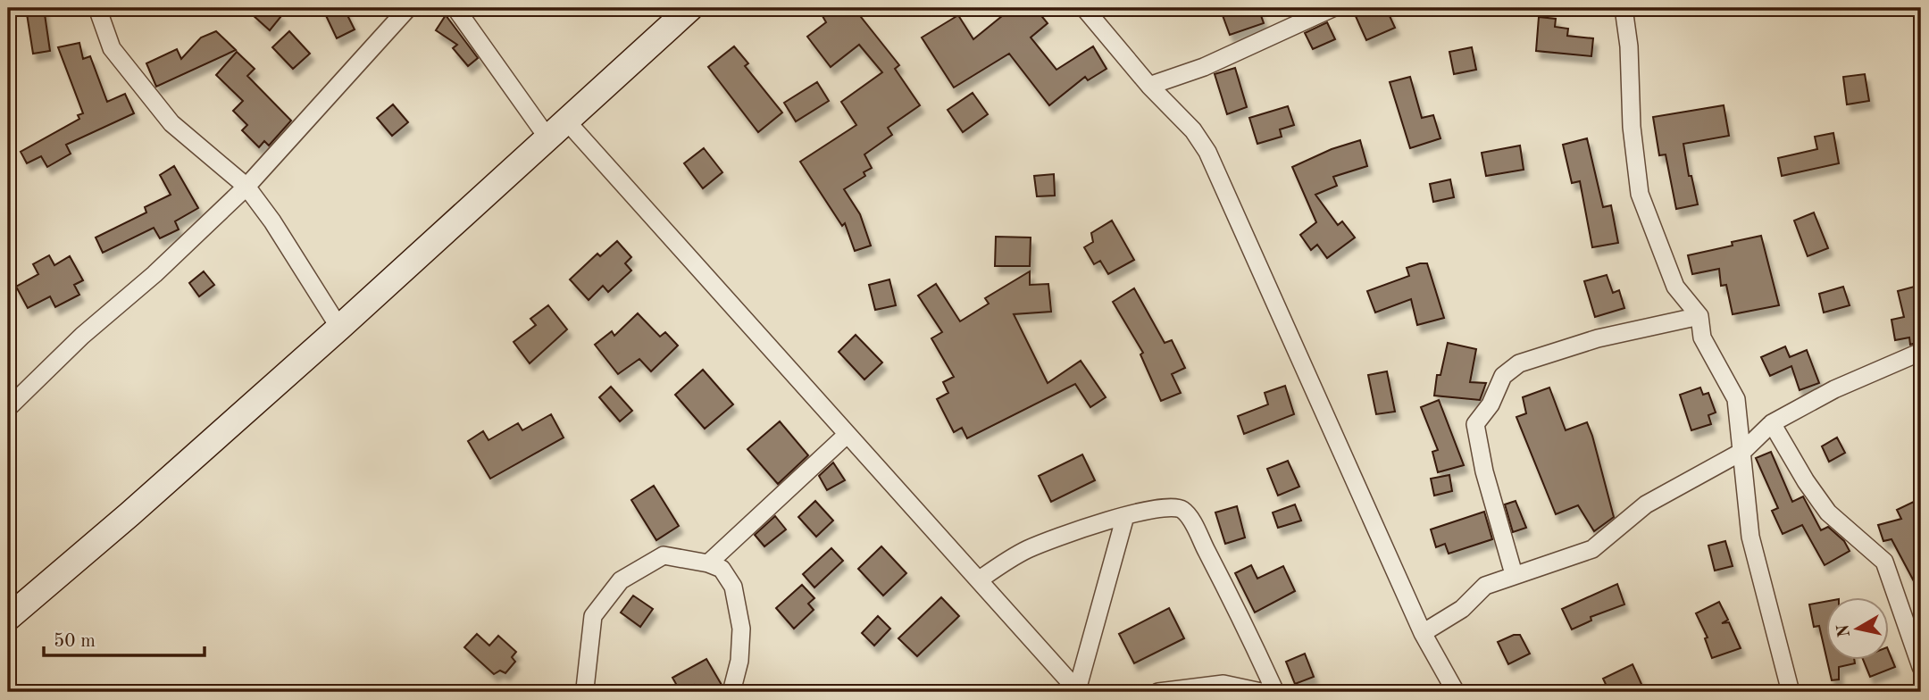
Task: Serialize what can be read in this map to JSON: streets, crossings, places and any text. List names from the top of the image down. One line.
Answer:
{"scale_bar":"50 m","north":"left"}
